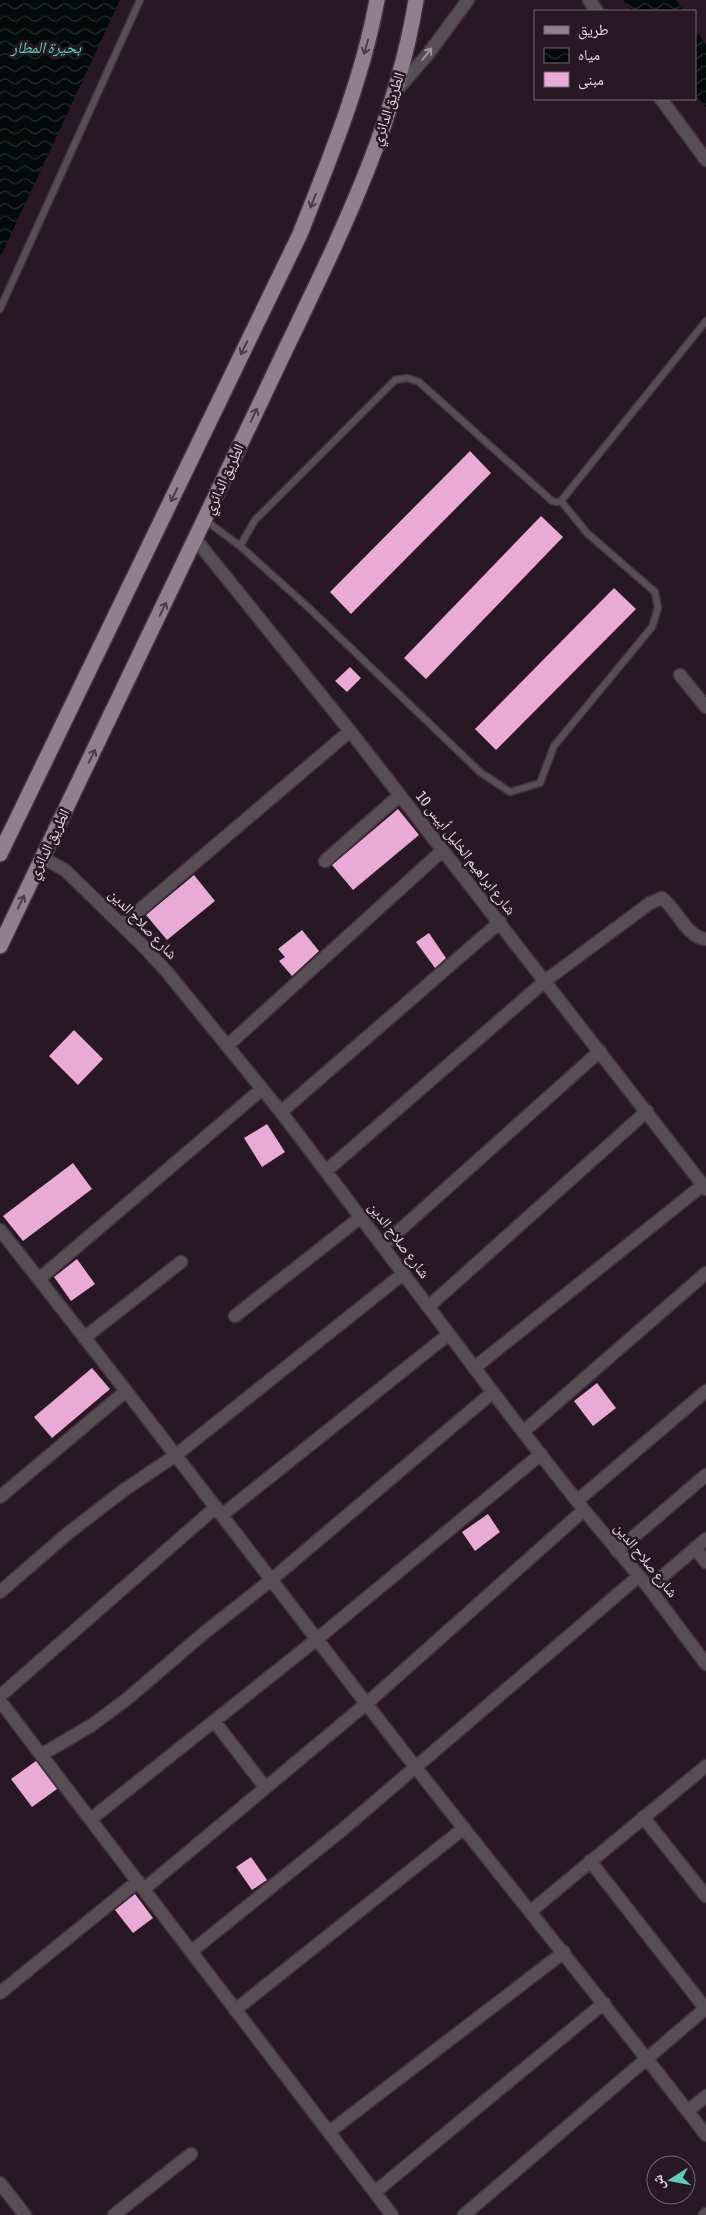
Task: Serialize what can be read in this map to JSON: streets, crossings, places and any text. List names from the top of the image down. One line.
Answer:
{"streets":{"main road":["الطريق الدائري"],"street":["شارع ابراهيم الخليل أبيس 10","شارع صلاح الدين"]},"crossings":[["الطريق الدائري","شارع ابراهيم الخليل أبيس 10"],["الطريق الدائري","شارع صلاح الدين"]],"water":["بحيرة المطار"],"legend":["طريق","مياه","مبنى"],"north":"left"}
